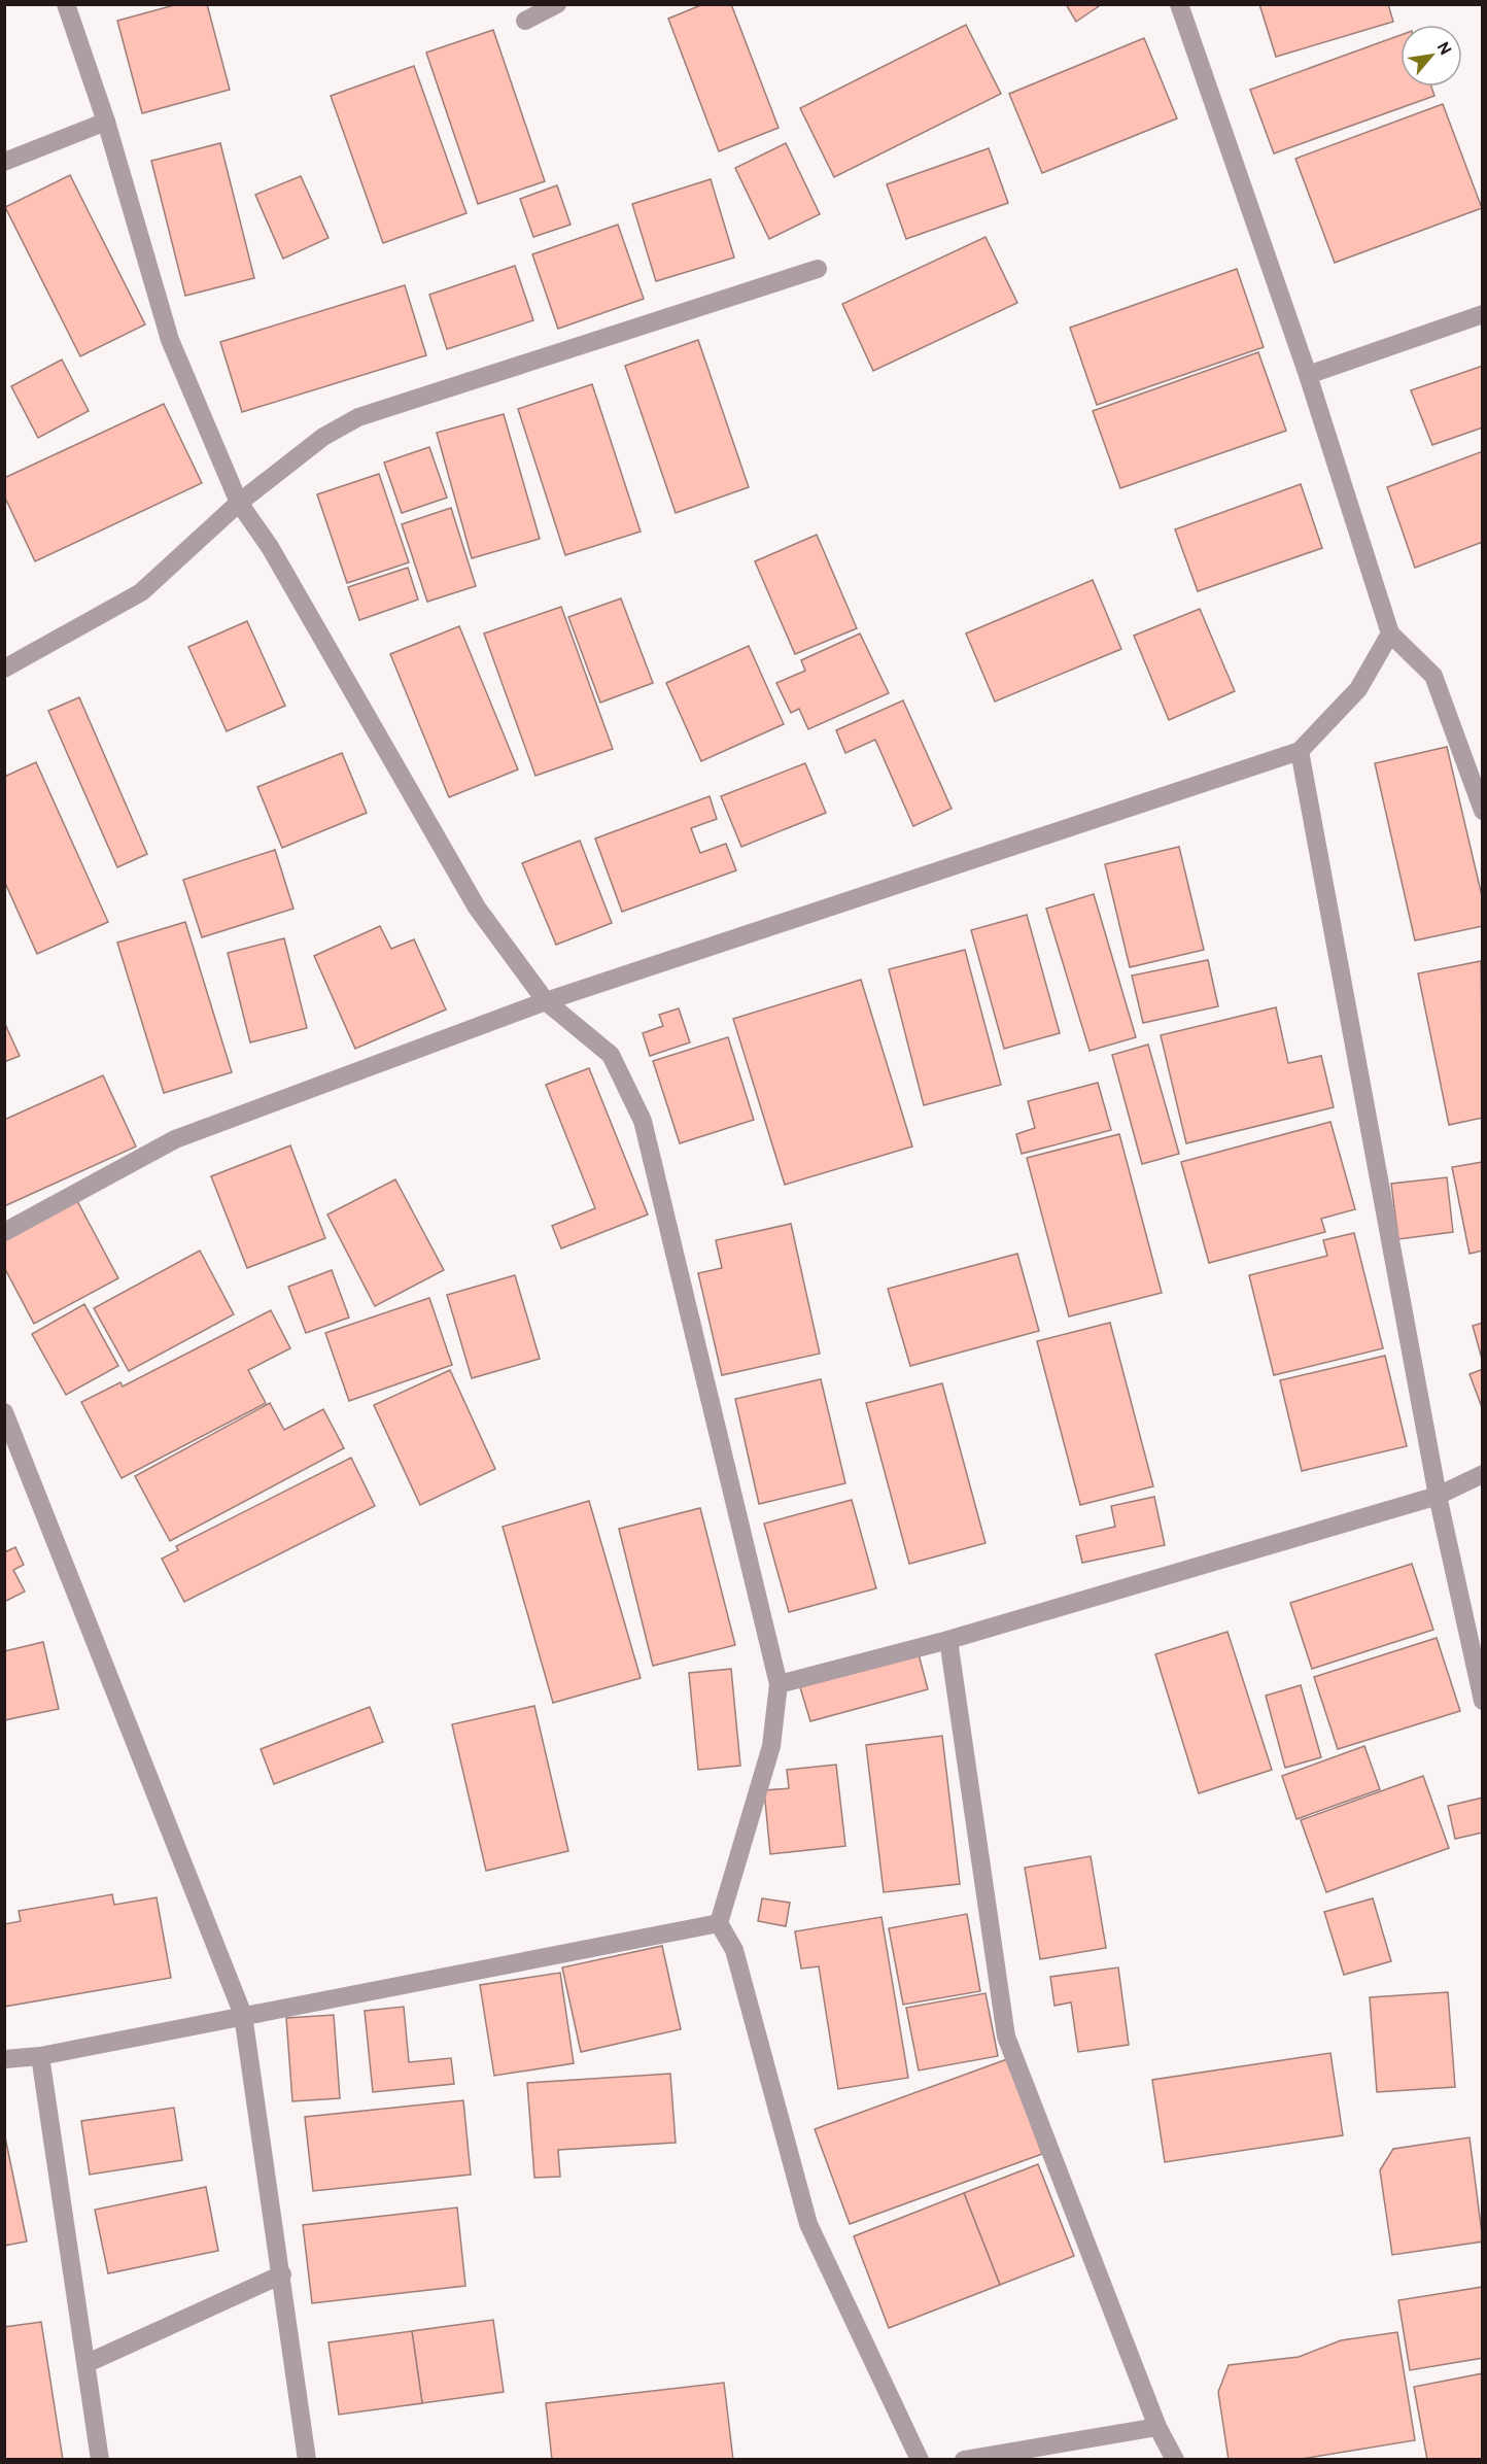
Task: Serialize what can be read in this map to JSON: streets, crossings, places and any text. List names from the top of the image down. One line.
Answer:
{"north":"top right"}
